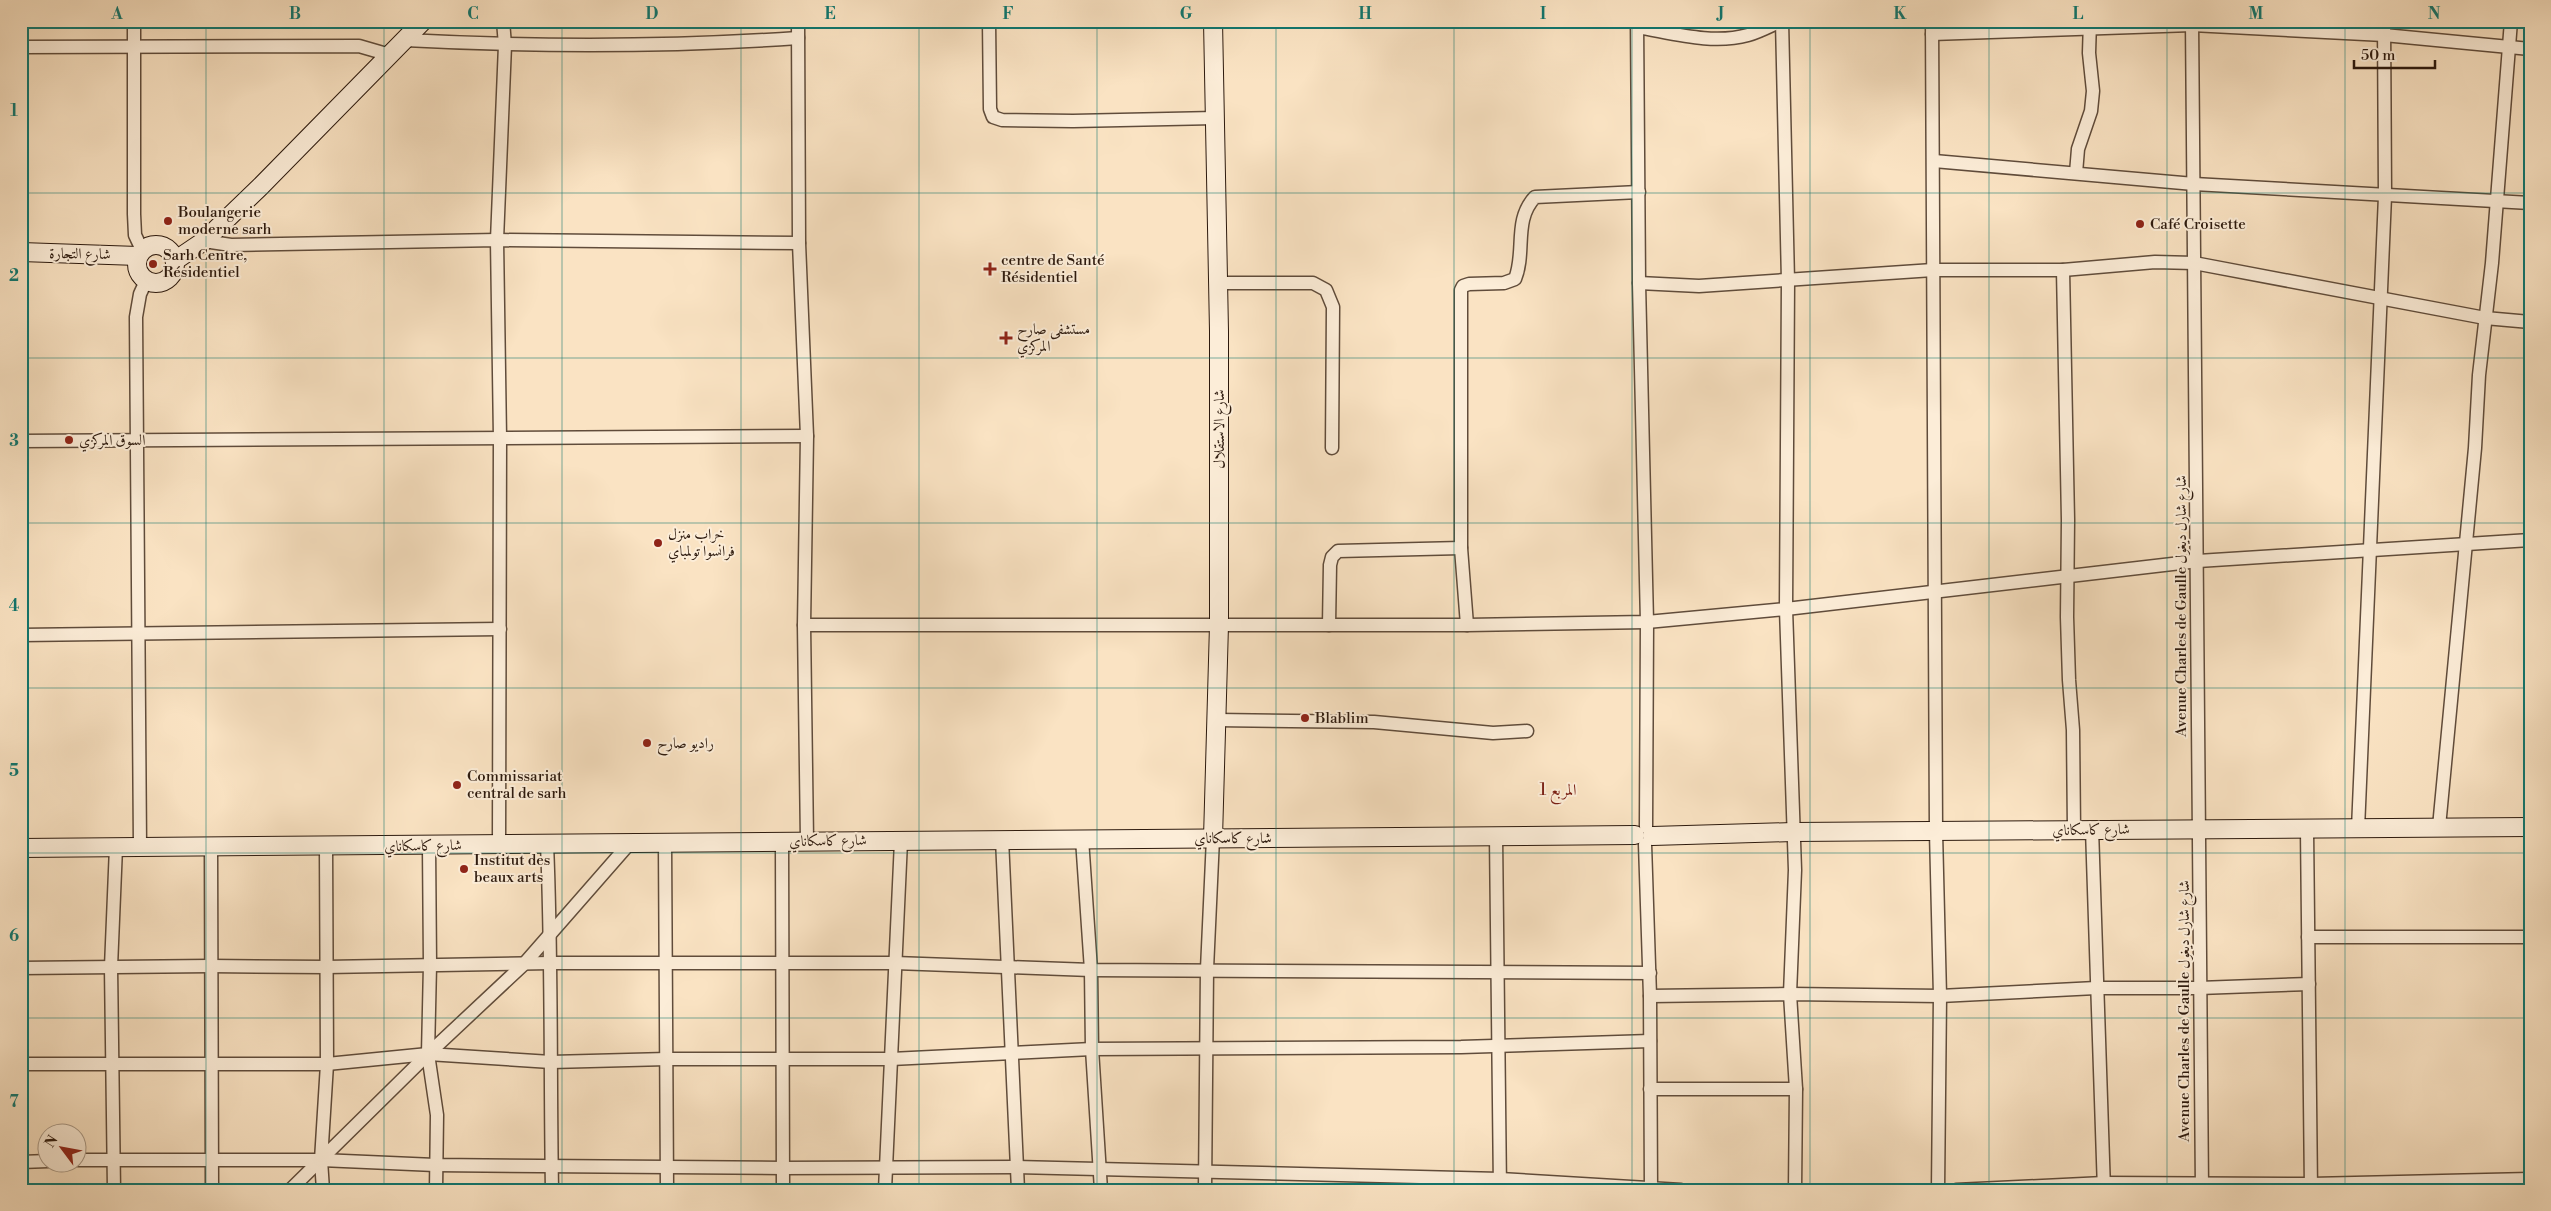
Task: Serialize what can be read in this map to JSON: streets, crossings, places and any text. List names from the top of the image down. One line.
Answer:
{"streets":{"street":["شارع التجارة","شارع الاستقلال","Avenue Charles de Gaulle شارع شارل ديغول","شارع كاسكاناي"]},"crossings":[["شارع الاستقلال","شارع كاسكاناي"],["Avenue Charles de Gaulle شارع شارل ديغول","شارع كاسكاناي"]],"districts":["المربع 1"],"places":{"other":["Boulangerie moderne sarh","Café Croisette","Sarh Centre, Résidentiel","السوق المركزي","خراب منزل فرانسوا تولمباي","Blablim","راديو صارح","Commissariat central de sarh","Institut des beaux arts"],"health":["centre de Santé Résidentiel","مستشفى صارح المركزي"]},"scale_bar":"50 m","north":"top left","grid":{"columns":["A","B","C","D","E","F","G","H","I","J","K","L","M","N"],"rows":["1","2","3","4","5","6","7"]}}
